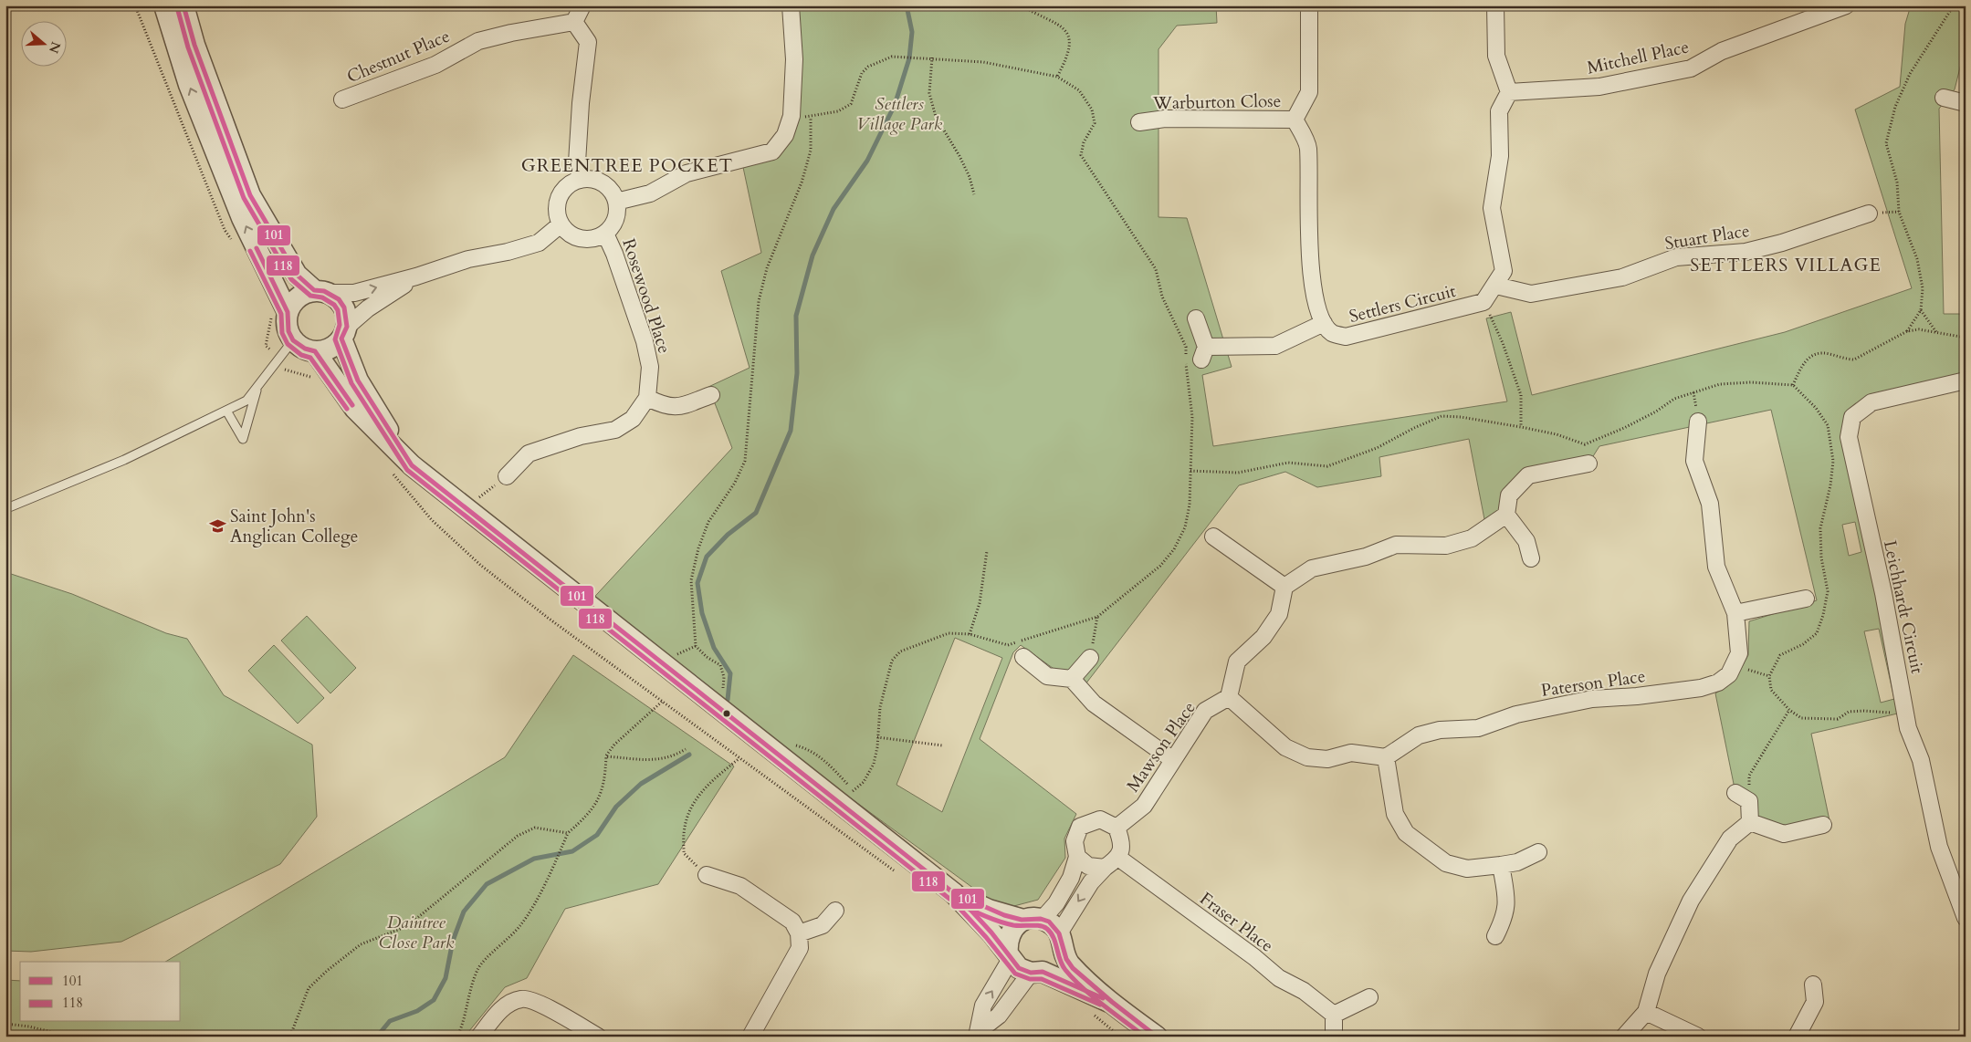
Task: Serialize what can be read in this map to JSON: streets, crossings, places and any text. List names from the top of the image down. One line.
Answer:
{"streets":{"street":["Chestnut Place","Mitchell Place","Warburton Close","Stuart Place","Rosewood Place","Settlers Circuit","Leichhardt Circuit","Paterson Place","Mawson Place","Fraser Place"]},"crossings":[["Mawson Place","Fraser Place"]],"districts":["GREENTREE POCKET","SETTLERS VILLAGE"],"parks":["Settlers Village Park","Daintree Close Park"],"places":{"school or university":["Saint John's Anglican College"]},"lines":["transit line 101","transit line 118"],"legend":["101","118"],"north":"right"}
